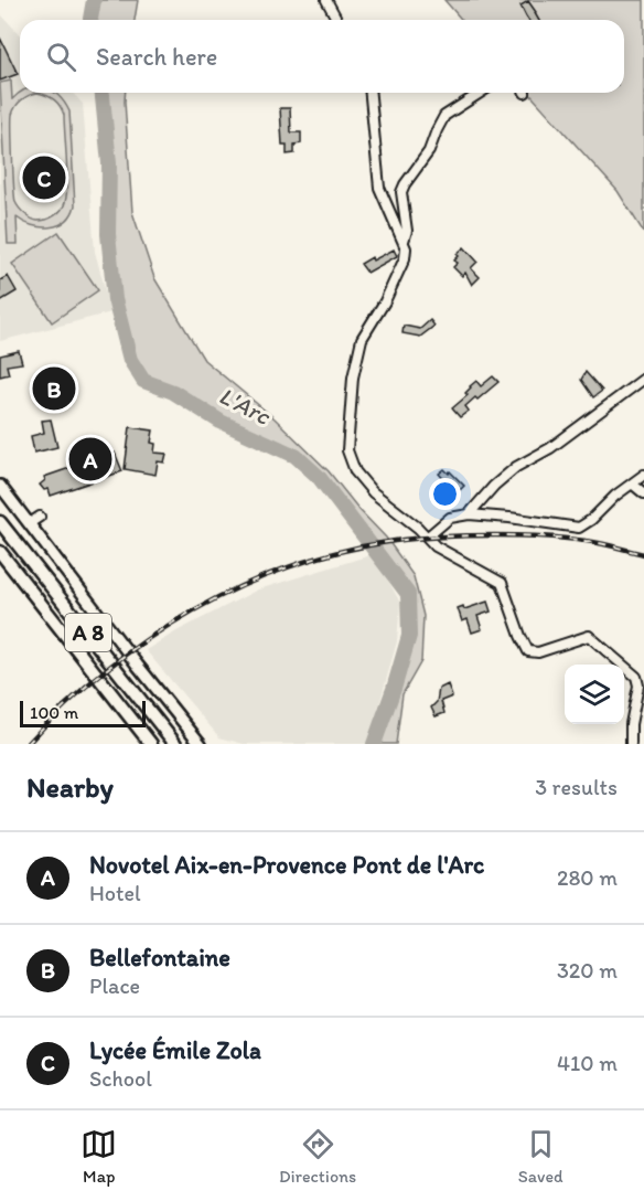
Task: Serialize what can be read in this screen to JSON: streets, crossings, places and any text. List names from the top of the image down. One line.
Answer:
{"streets":{"highway":["A 8"]},"water":["L'Arc"],"scale_bar":"100 m","page":{"search":"Search here","pins":["C","B","A"],"scale":"100 m","heading":["Nearby","3 results"],"list":[{"mark":"A","name":"Novotel Aix-en-Provence Pont de l'Arc","note":"Hotel","value":"280 m"},{"mark":"B","name":"Bellefontaine","note":"Place","value":"320 m"},{"mark":"C","name":"Lycée Émile Zola","note":"School","value":"410 m"}],"nav":["Map","Directions","Saved"]}}
